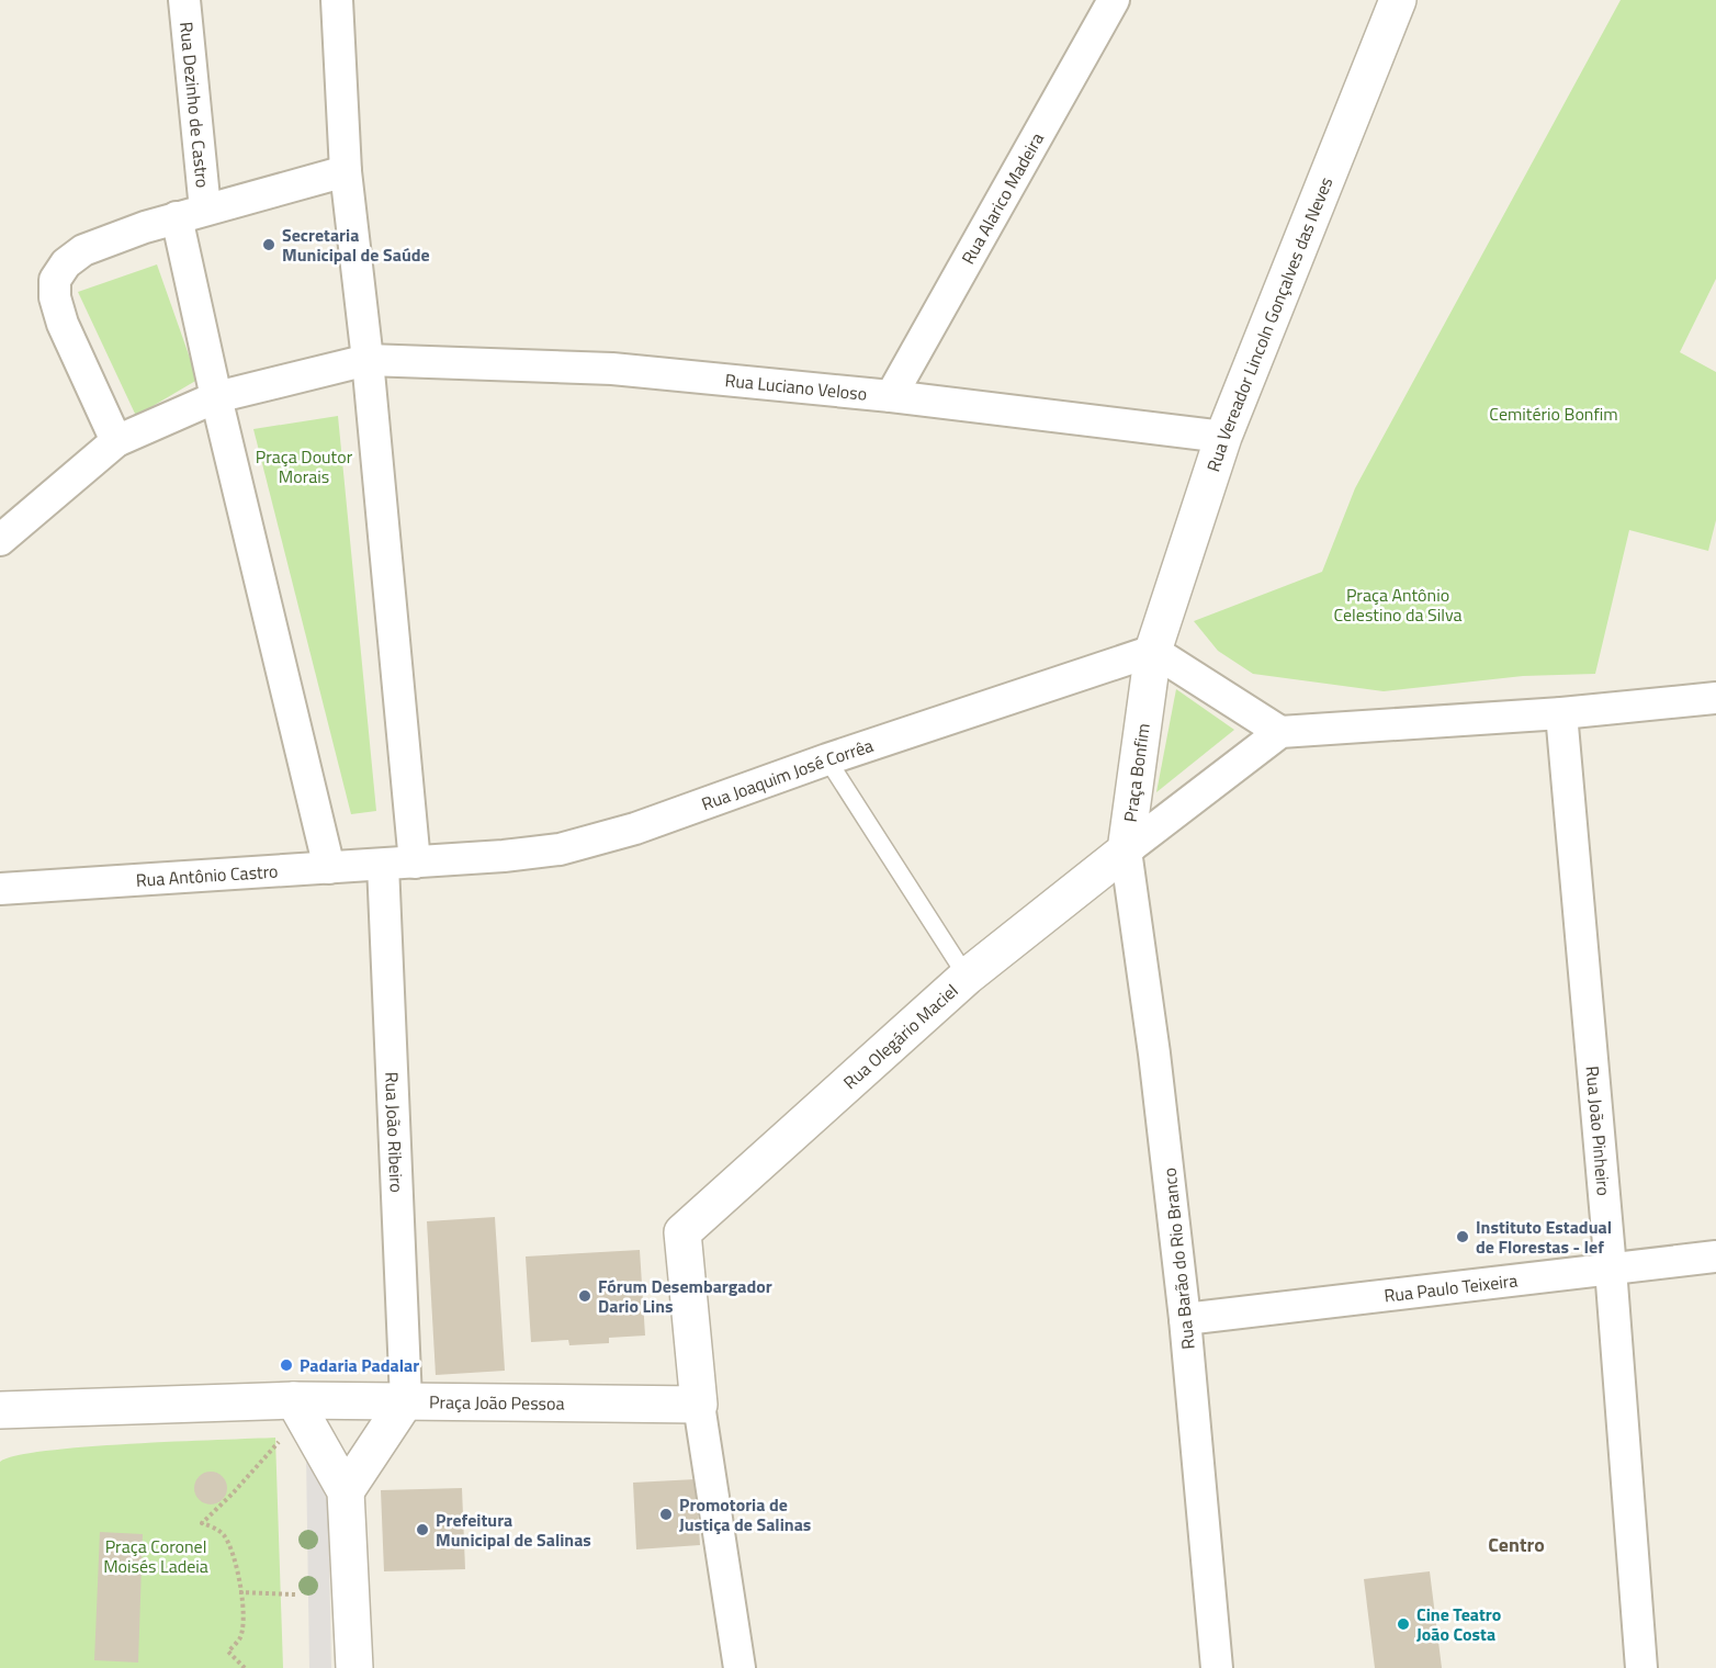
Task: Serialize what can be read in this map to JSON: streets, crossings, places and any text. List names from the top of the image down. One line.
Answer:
{"streets":{"street":["Rua Dezinho de Castro","Rua Alarico Madeira","Rua Vereador Lincoln Gonçalves das Neves","Rua Luciano Veloso","Praça Bonfim","Rua Joaquim José Corrêa","Rua Antônio Castro","Rua Olegário Maciel","Rua João Pinheiro","Rua João Ribeiro","Rua Barão do Rio Branco","Rua Paulo Teixeira","Praça João Pessoa"]},"crossings":[["Rua Alarico Madeira","Rua Luciano Veloso"],["Rua Vereador Lincoln Gonçalves das Neves","Rua Luciano Veloso"],["Rua Vereador Lincoln Gonçalves das Neves","Praça Bonfim"],["Rua Vereador Lincoln Gonçalves das Neves","Rua Joaquim José Corrêa"],["Praça Bonfim","Rua Joaquim José Corrêa"],["Praça Bonfim","Rua Olegário Maciel"],["Praça Bonfim","Rua Barão do Rio Branco"],["Rua Joaquim José Corrêa","Rua Antônio Castro"],["Rua Antônio Castro","Rua João Ribeiro"],["Rua Olegário Maciel","Rua Barão do Rio Branco"],["Rua Olegário Maciel","Praça João Pessoa"],["Rua João Pinheiro","Rua Paulo Teixeira"],["Rua João Ribeiro","Praça João Pessoa"],["Rua Barão do Rio Branco","Rua Paulo Teixeira"]],"districts":["Centro"],"parks":["Cemitério Bonfim","Praça Doutor Morais","Praça Antônio Celestino da Silva","Praça Coronel Moisés Ladeia"],"places":["Secretaria Municipal de Saúde","Instituto Estadual de Florestas - Ief","Fórum Desembargador Dario Lins","Padaria Padalar","Promotoria de Justiça de Salinas","Prefeitura Municipal de Salinas","Cine Teatro João Costa"]}
